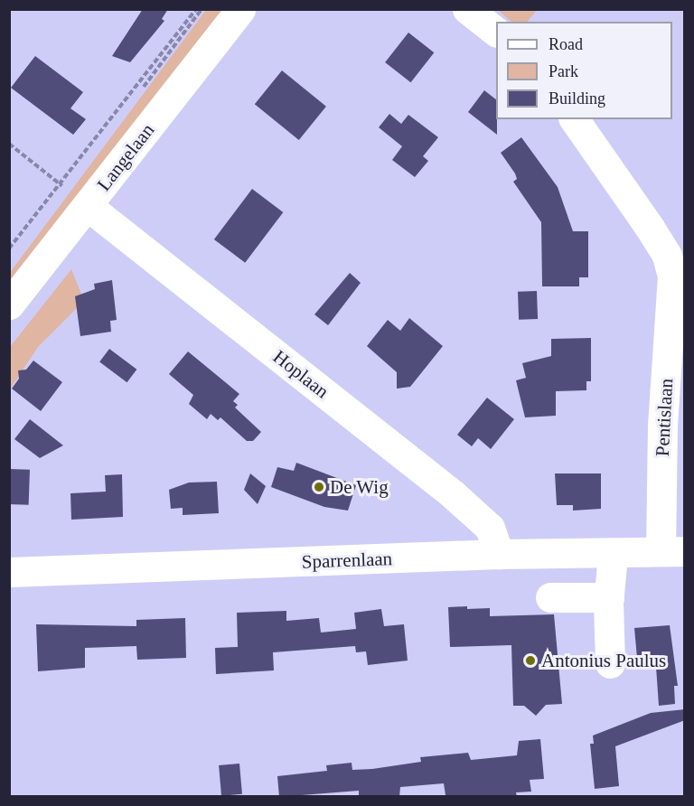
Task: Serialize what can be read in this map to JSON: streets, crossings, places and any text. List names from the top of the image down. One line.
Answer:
{"streets":{"street":["Langelaan","Hoplaan","Pentislaan","Sparrenlaan"]},"crossings":[["Langelaan","Hoplaan"],["Hoplaan","Sparrenlaan"],["Pentislaan","Sparrenlaan"]],"places":["De Wig","Antonius Paulus"],"legend":["Road","Park","Building"]}
